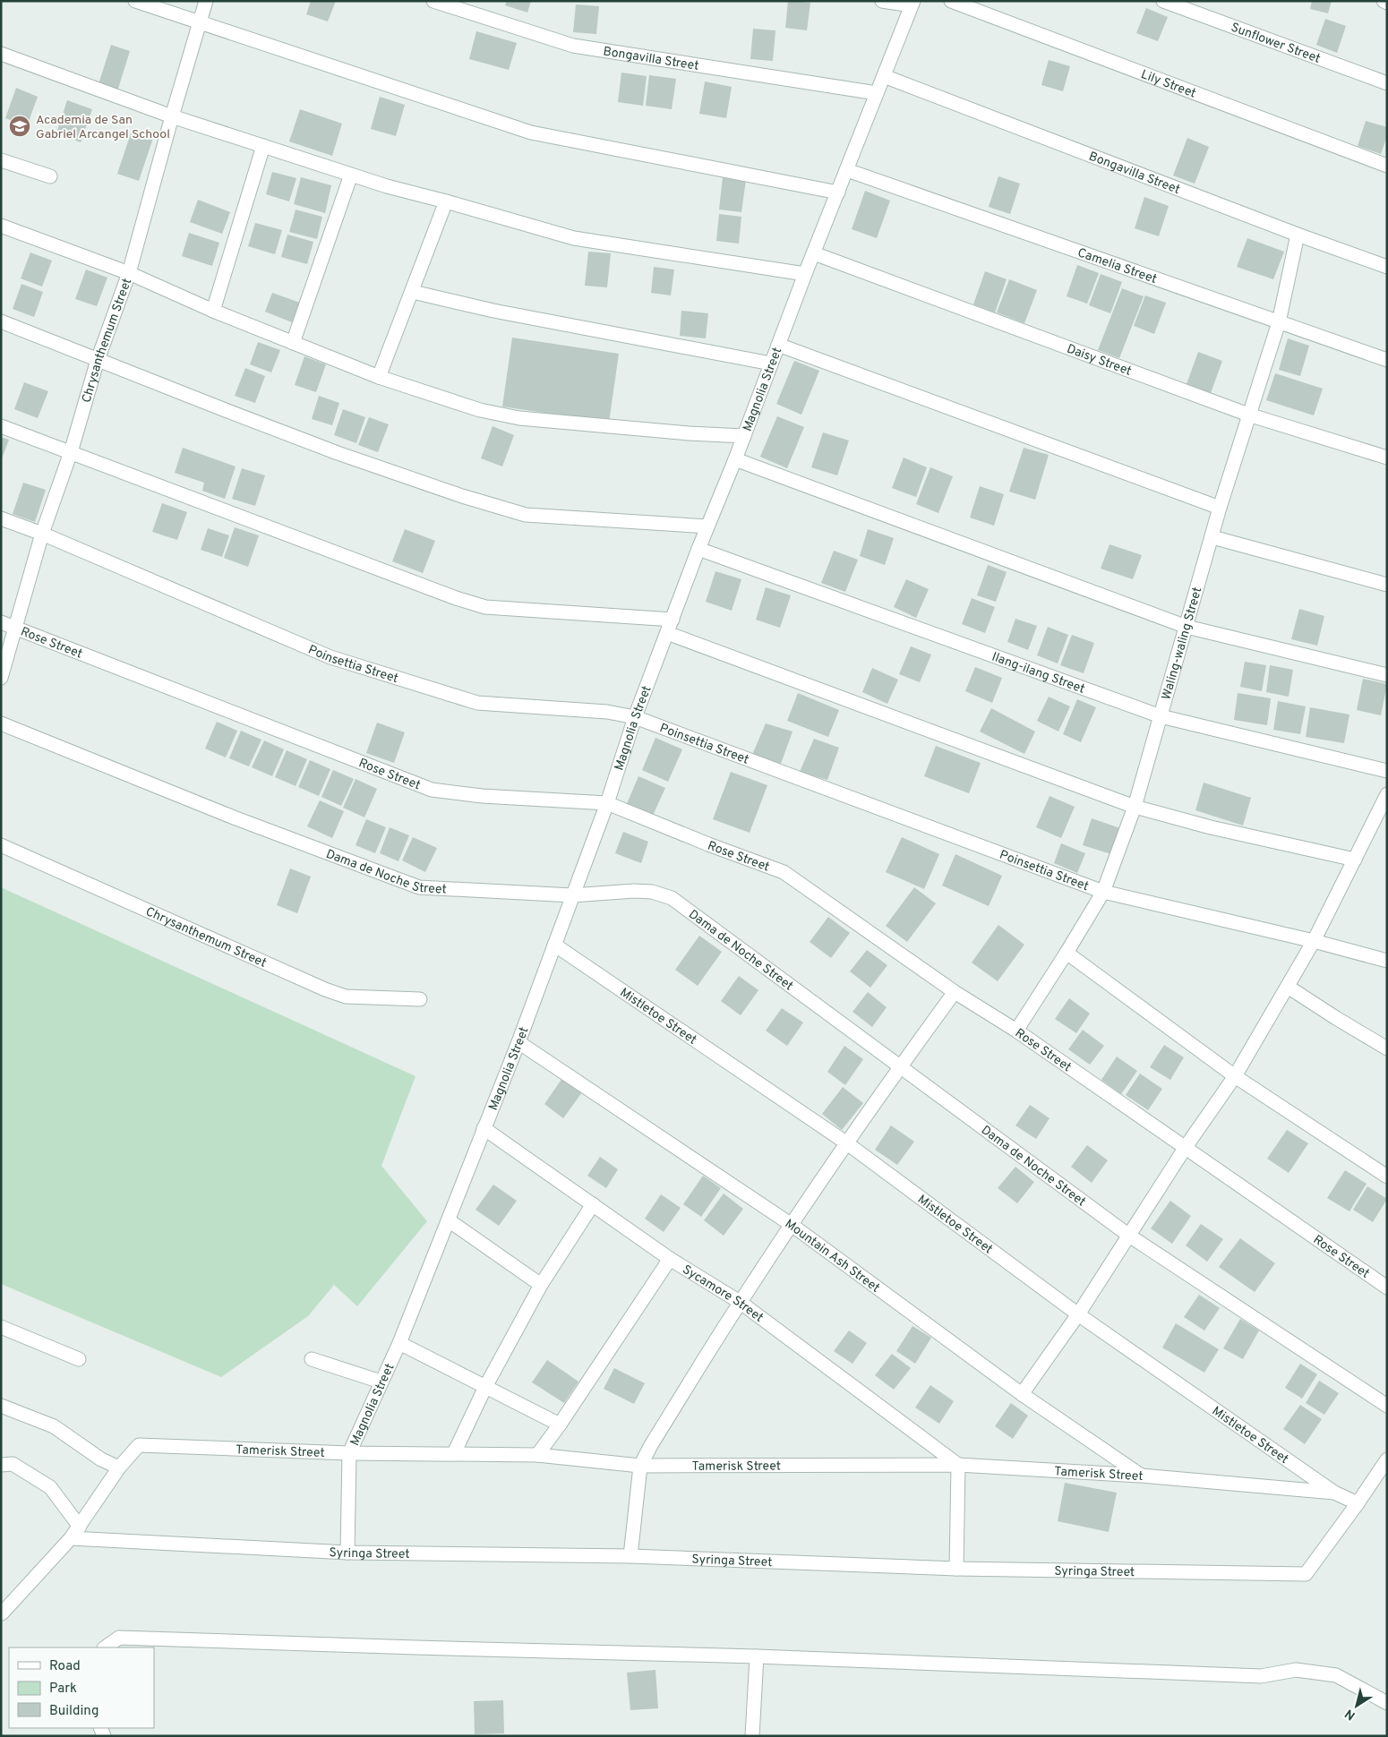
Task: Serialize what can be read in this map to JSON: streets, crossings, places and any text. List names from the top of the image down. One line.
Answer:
{"streets":{"street":["Sunflower Street","Bongavilla Street","Lily Street","Camelia Street","Chrysanthemum Street","Daisy Street","Magnolia Street","Rose Street","Waling-waling Street","Poinsettia Street","Ilang-ilang Street","Dama de Noche Street","Mistletoe Street","Mountain Ash Street","Sycamore Street","Tamerisk Street","Syringa Street"]},"crossings":[["Bongavilla Street","Magnolia Street"],["Bongavilla Street","Waling-waling Street"],["Camelia Street","Magnolia Street"],["Camelia Street","Waling-waling Street"],["Chrysanthemum Street","Rose Street"],["Chrysanthemum Street","Poinsettia Street"],["Daisy Street","Magnolia Street"],["Daisy Street","Waling-waling Street"],["Magnolia Street","Rose Street"],["Magnolia Street","Poinsettia Street"],["Magnolia Street","Ilang-ilang Street"],["Magnolia Street","Dama de Noche Street"],["Magnolia Street","Mistletoe Street"],["Magnolia Street","Mountain Ash Street"],["Magnolia Street","Sycamore Street"],["Magnolia Street","Tamerisk Street"],["Rose Street","Waling-waling Street"],["Waling-waling Street","Poinsettia Street"],["Waling-waling Street","Ilang-ilang Street"],["Mistletoe Street","Tamerisk Street"],["Mistletoe Street","Syringa Street"],["Mountain Ash Street","Tamerisk Street"],["Sycamore Street","Tamerisk Street"]],"places":{"school or university":["Academia de San Gabriel Arcangel School"]},"legend":["Road","Park","Building"],"north":"bottom left"}
